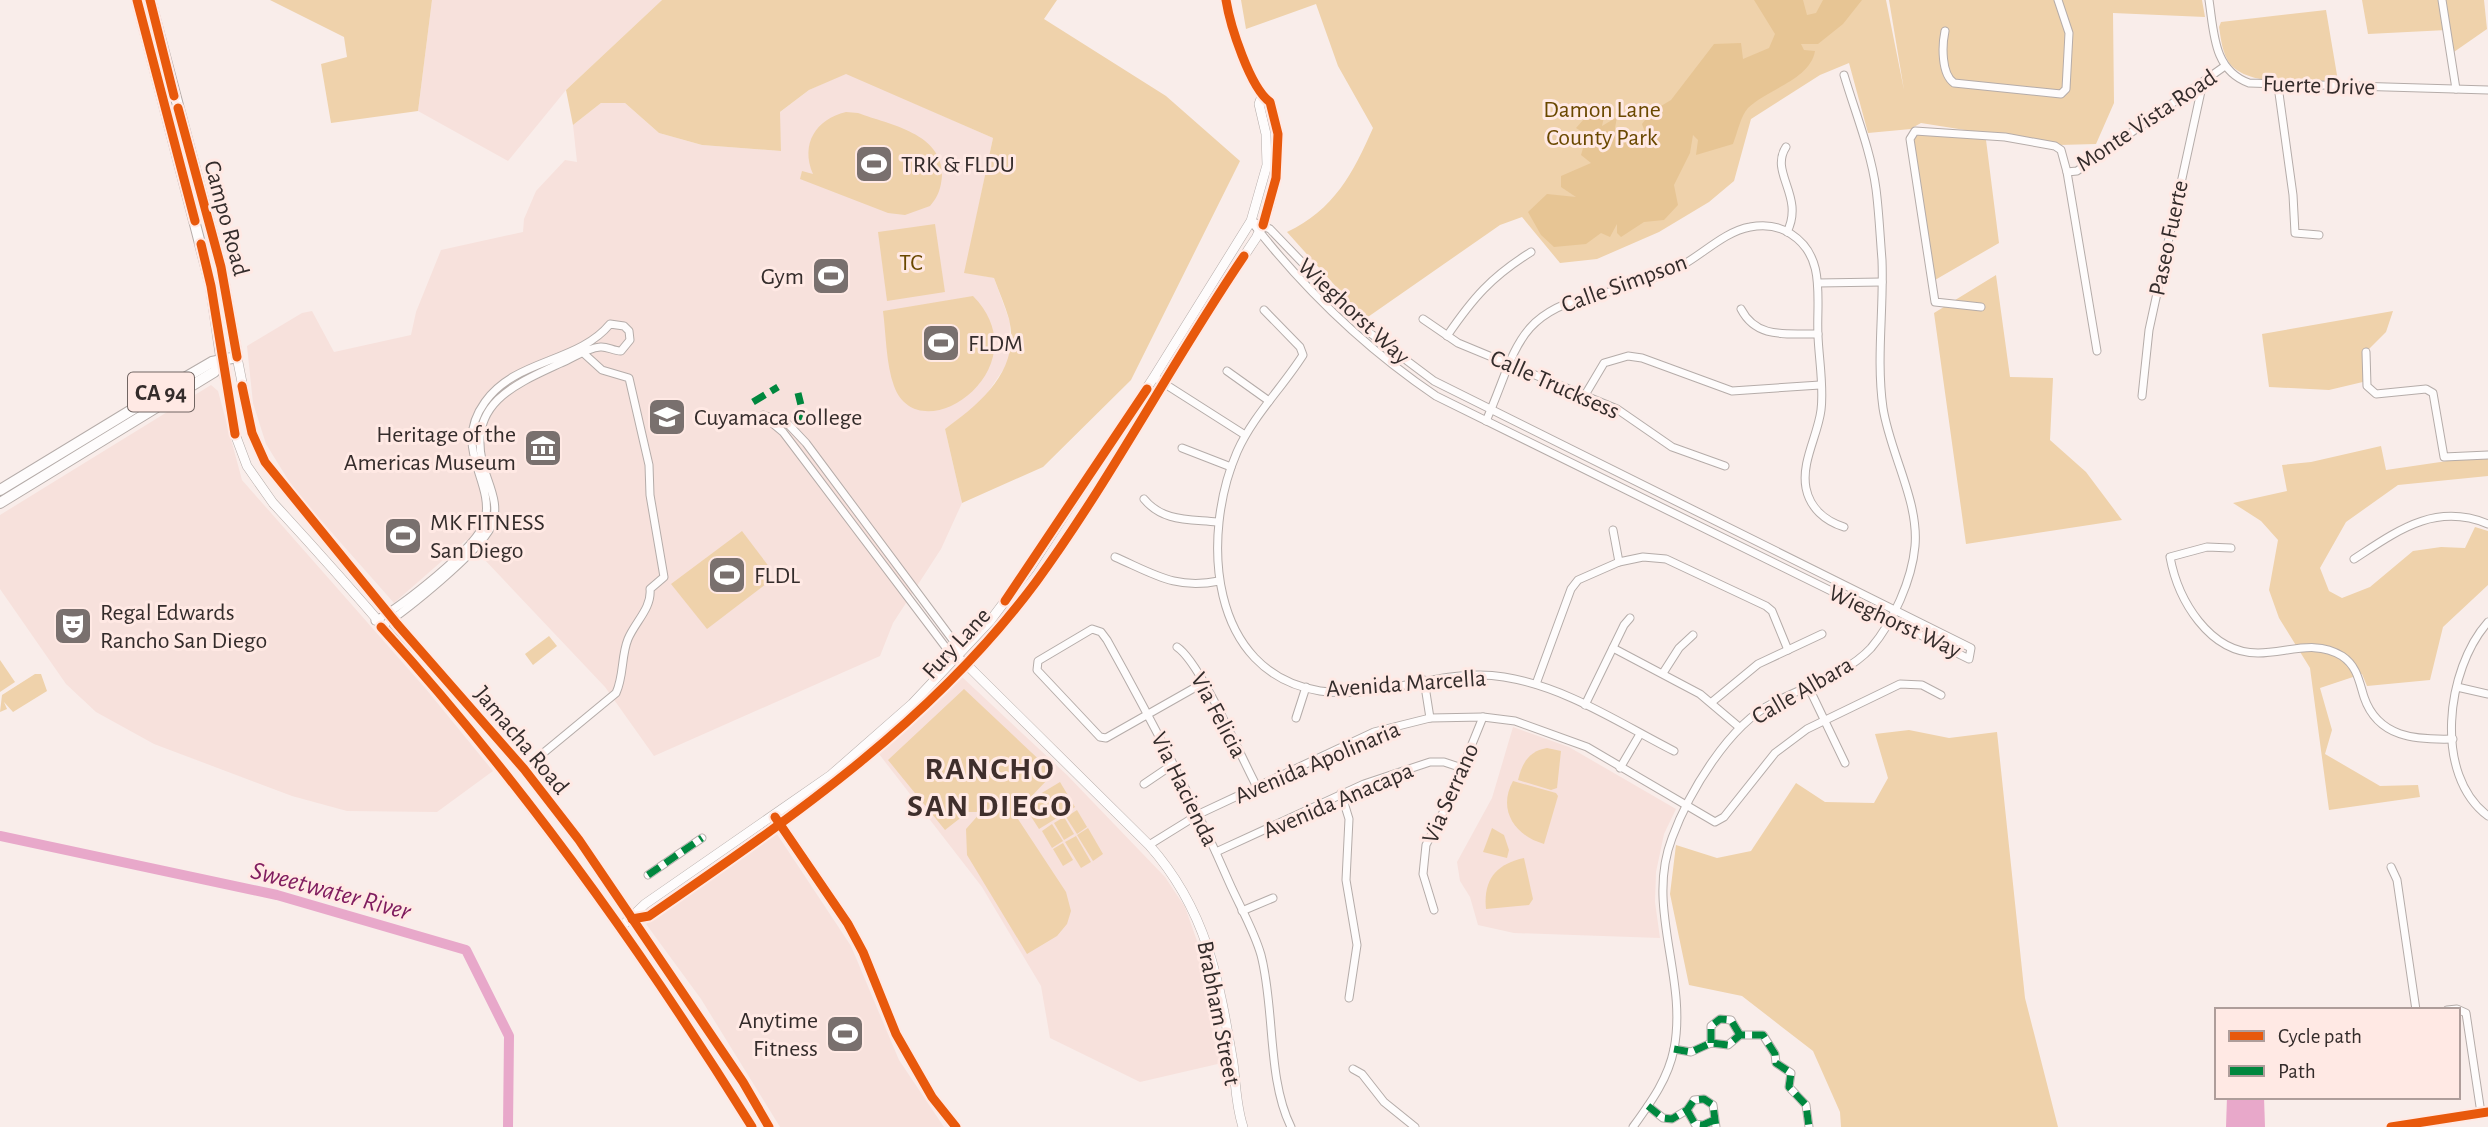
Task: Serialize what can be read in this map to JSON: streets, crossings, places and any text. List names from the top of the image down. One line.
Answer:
{"streets":{"highway":["Campo Road","CA 94"],"main road":["Fury Lane","Jamacha Road","Brabham Street"],"street":["Fuerte Drive","Monte Vista Road","Paseo Fuerte","Calle Simpson","Wieghorst Way","Calle Trucksess","Avenida Marcella","Calle Albara","Via Felicia","Avenida Apolinaria","Via Hacienda","Via Serrano","Avenida Anacapa"]},"crossings":[["Fuerte Drive","Monte Vista Road"],["Monte Vista Road","Paseo Fuerte"],["Campo Road","CA 94"],["Campo Road","Jamacha Road"],["Calle Simpson","Wieghorst Way"],["Calle Simpson","Calle Trucksess"],["Wieghorst Way","Fury Lane"],["Wieghorst Way","Calle Albara"],["CA 94","Jamacha Road"],["Fury Lane","Jamacha Road"],["Fury Lane","Brabham Street"],["Calle Albara","Avenida Apolinaria"],["Via Felicia","Avenida Apolinaria"],["Avenida Apolinaria","Via Hacienda"],["Avenida Apolinaria","Via Serrano"],["Avenida Apolinaria","Brabham Street"],["Via Hacienda","Avenida Anacapa"],["Via Serrano","Avenida Anacapa"]],"districts":["RANCHO SAN DIEGO"],"water":["Sweetwater River"],"parks":["Damon Lane County Park","TC"],"places":{"sports":["TRK & FLDU","Gym","FLDM","MK FITNESS San Diego","FLDL","Anytime Fitness"],"school or university":["Cuyamaca College"],"museum":["Heritage of the Americas Museum"],"theatre":["Regal Edwards Rancho San Diego"]},"legend":["Cycle path","Path"]}
